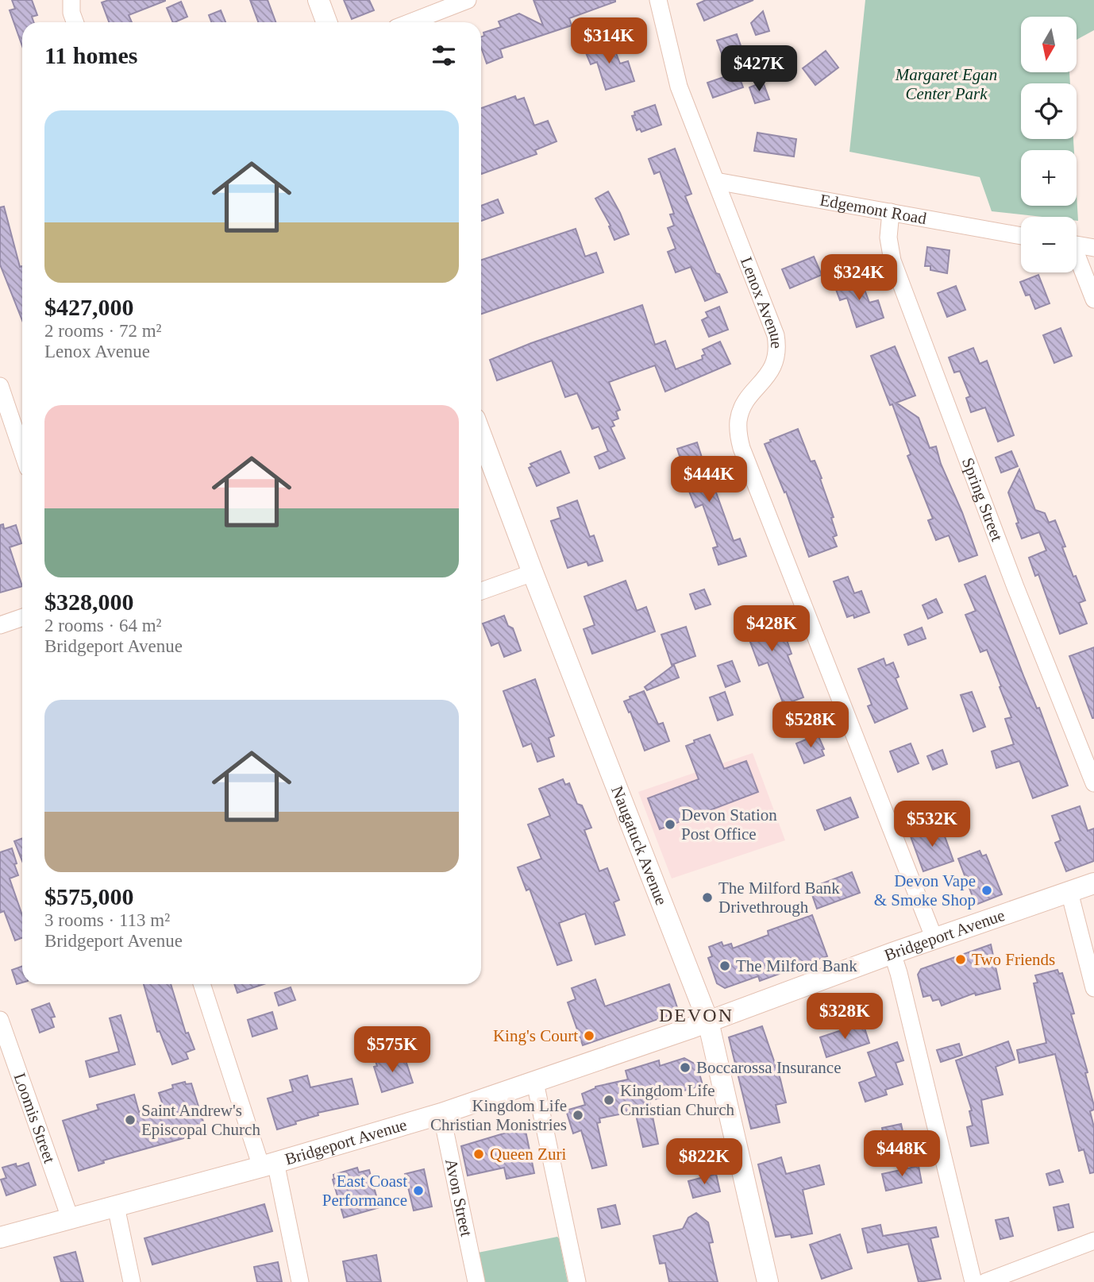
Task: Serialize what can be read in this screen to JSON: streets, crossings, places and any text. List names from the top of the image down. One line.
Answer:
{"streets":{"main road":["Naugatuck Avenue","Bridgeport Avenue"],"street":["Edgemont Road","Lenox Avenue","Spring Street","Loomis Street","Avon Street"]},"crossings":[["Edgemont Road","Lenox Avenue"],["Edgemont Road","Spring Street"],["Lenox Avenue","Bridgeport Avenue"],["Naugatuck Avenue","Bridgeport Avenue"],["Bridgeport Avenue","Loomis Street"],["Bridgeport Avenue","Avon Street"]],"districts":["DEVON"],"parks":["Margaret Egan Center Park"],"places":["Devon Station Post Office","Devon Vape & Smoke Shop","The Milford Bank Drivethrough","Two Friends","The Milford Bank","King's Court","Boccarossa Insurance","Kingdom Life Cnristian Church","Kingdom Life Christian Monistries","Saint Andrew's Episcopal Church","Queen Zuri","East Coast Performance"],"north":"bottom","page":{"map_buttons":["+","−"],"price":["$314K","$427K","$324K","$444K","$428K","$528K","$532K","$328K","$575K","$448K","$822K"],"heading":"11 homes","list":[{"name":"$427,000","note":"2 rooms · 72 m² · Lenox Avenue"},{"name":"$328,000","note":"2 rooms · 64 m² · Bridgeport Avenue"},{"name":"$575,000","note":"3 rooms · 113 m² · Bridgeport Avenue"}]}}
